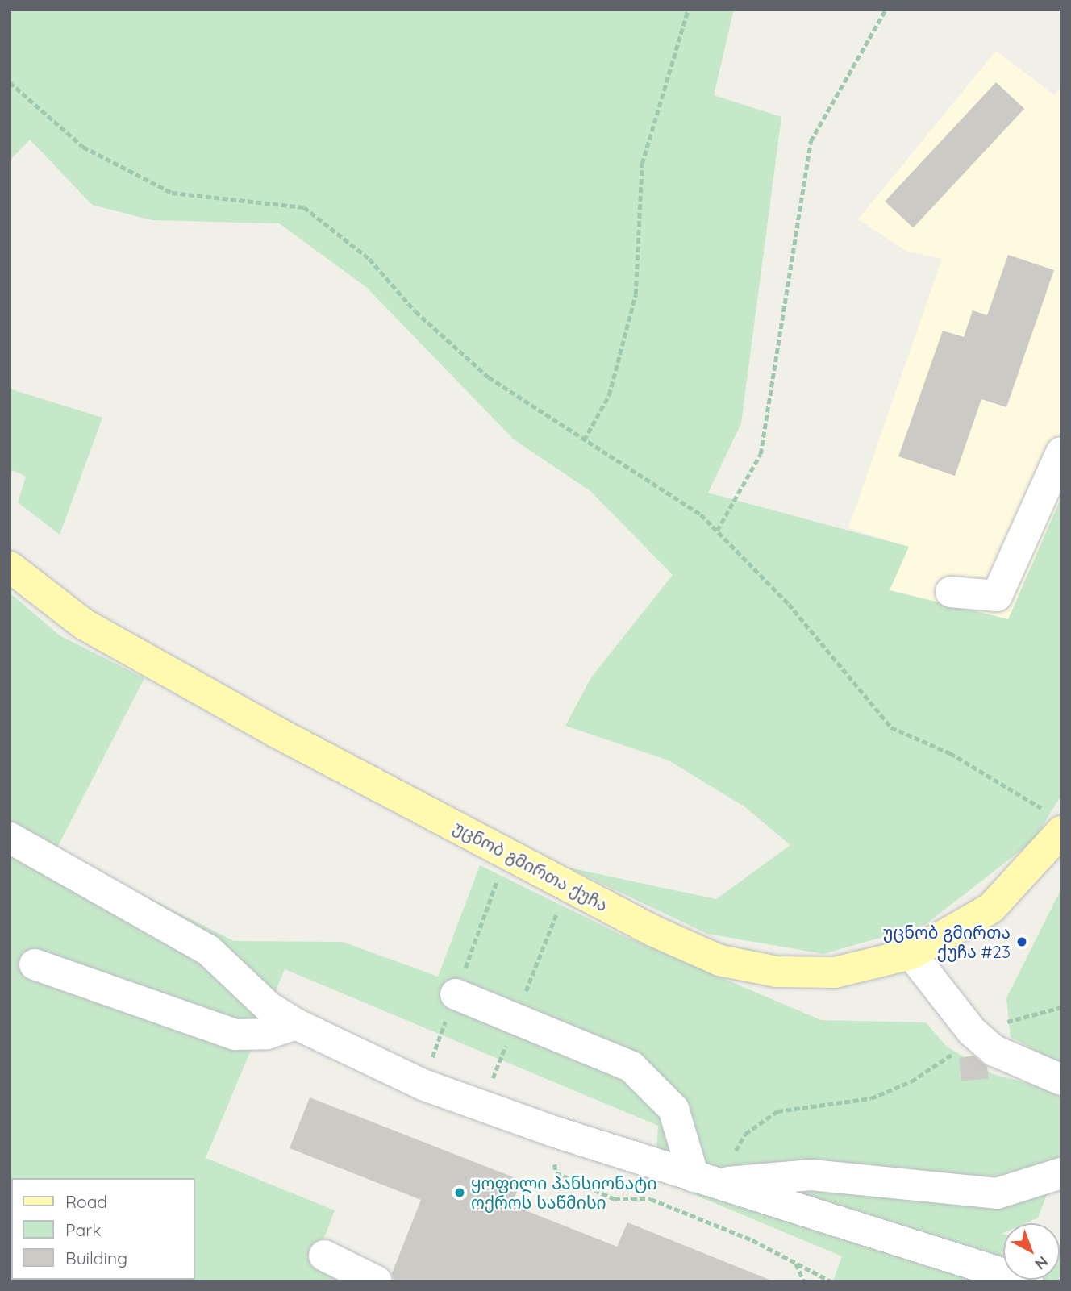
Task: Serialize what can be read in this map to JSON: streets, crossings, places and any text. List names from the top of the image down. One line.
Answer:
{"streets":{"main road":["უცნობ გმირთა ქუჩა"]},"places":["უცნობ გმირთა ქუჩა #23","ყოფილი პანსიონატი ოქროს საწმისი"],"legend":["Road","Park","Building"],"north":"bottom right"}
